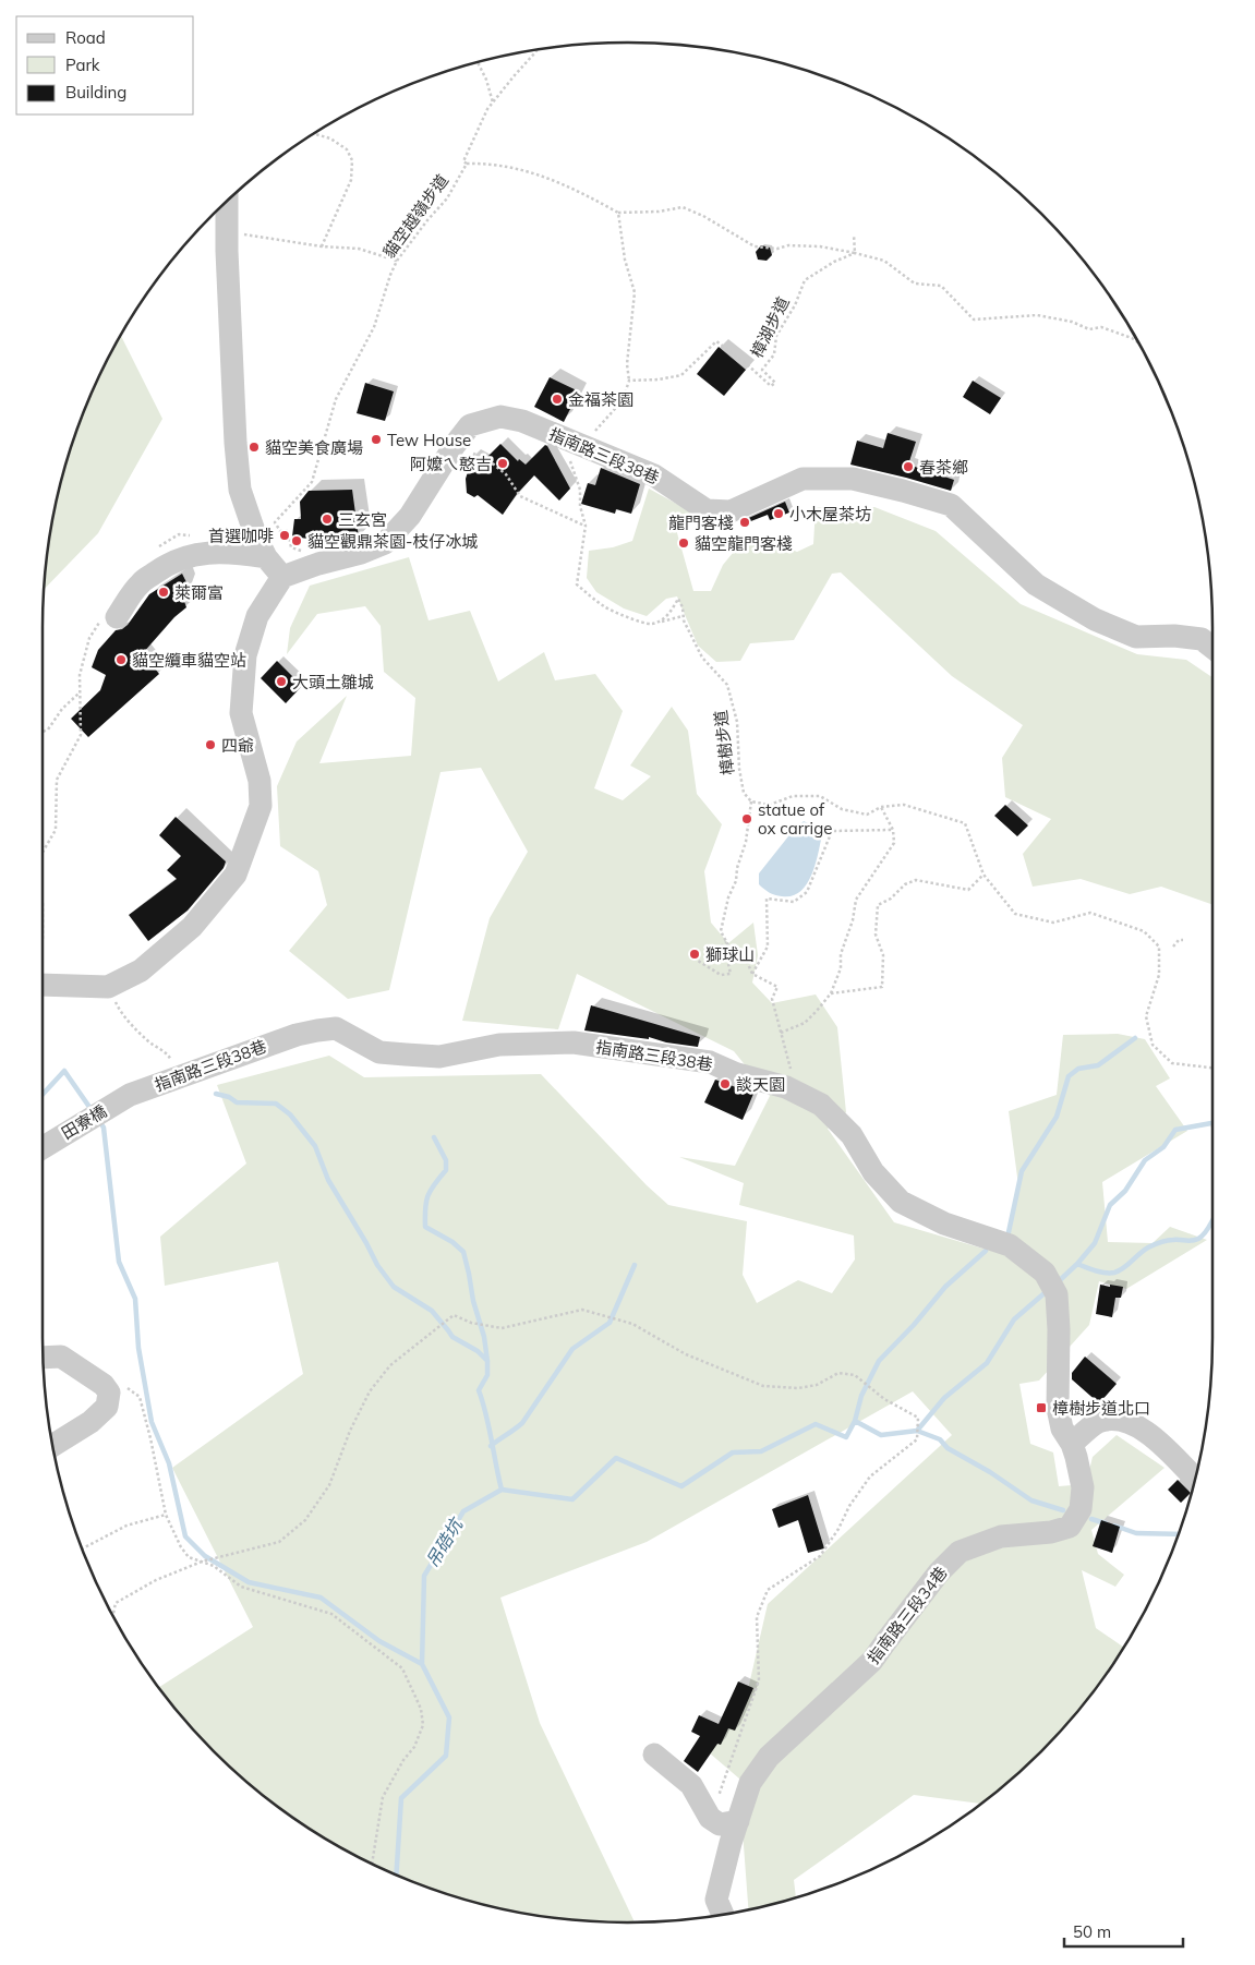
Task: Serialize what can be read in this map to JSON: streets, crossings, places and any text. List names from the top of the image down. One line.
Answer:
{"streets":{"street":["指南路三段38巷","田寮橋","指南路三段34巷"],"path":["貓空越嶺步道","樟湖步道","樟樹步道"]},"crossings":[["指南路三段38巷","田寮橋"],["指南路三段38巷","指南路三段34巷"]],"water":["吊硞坑"],"places":{"other":["金福茶園","Tew House","貓空美食廣場","阿嬤ㄟ憨吉","春茶鄉","小木屋茶坊","三玄宮","龍門客棧","首選咖啡","貓空觀鼎茶園-枝仔冰城","貓空龍門客棧","萊爾富","貓空纜車貓空站","大頭土雛城","四爺","statue of ox carrige","獅球山","談天園"],"transit":["樟樹步道北口"]},"legend":["Road","Park","Building"],"scale_bar":"50 m"}
